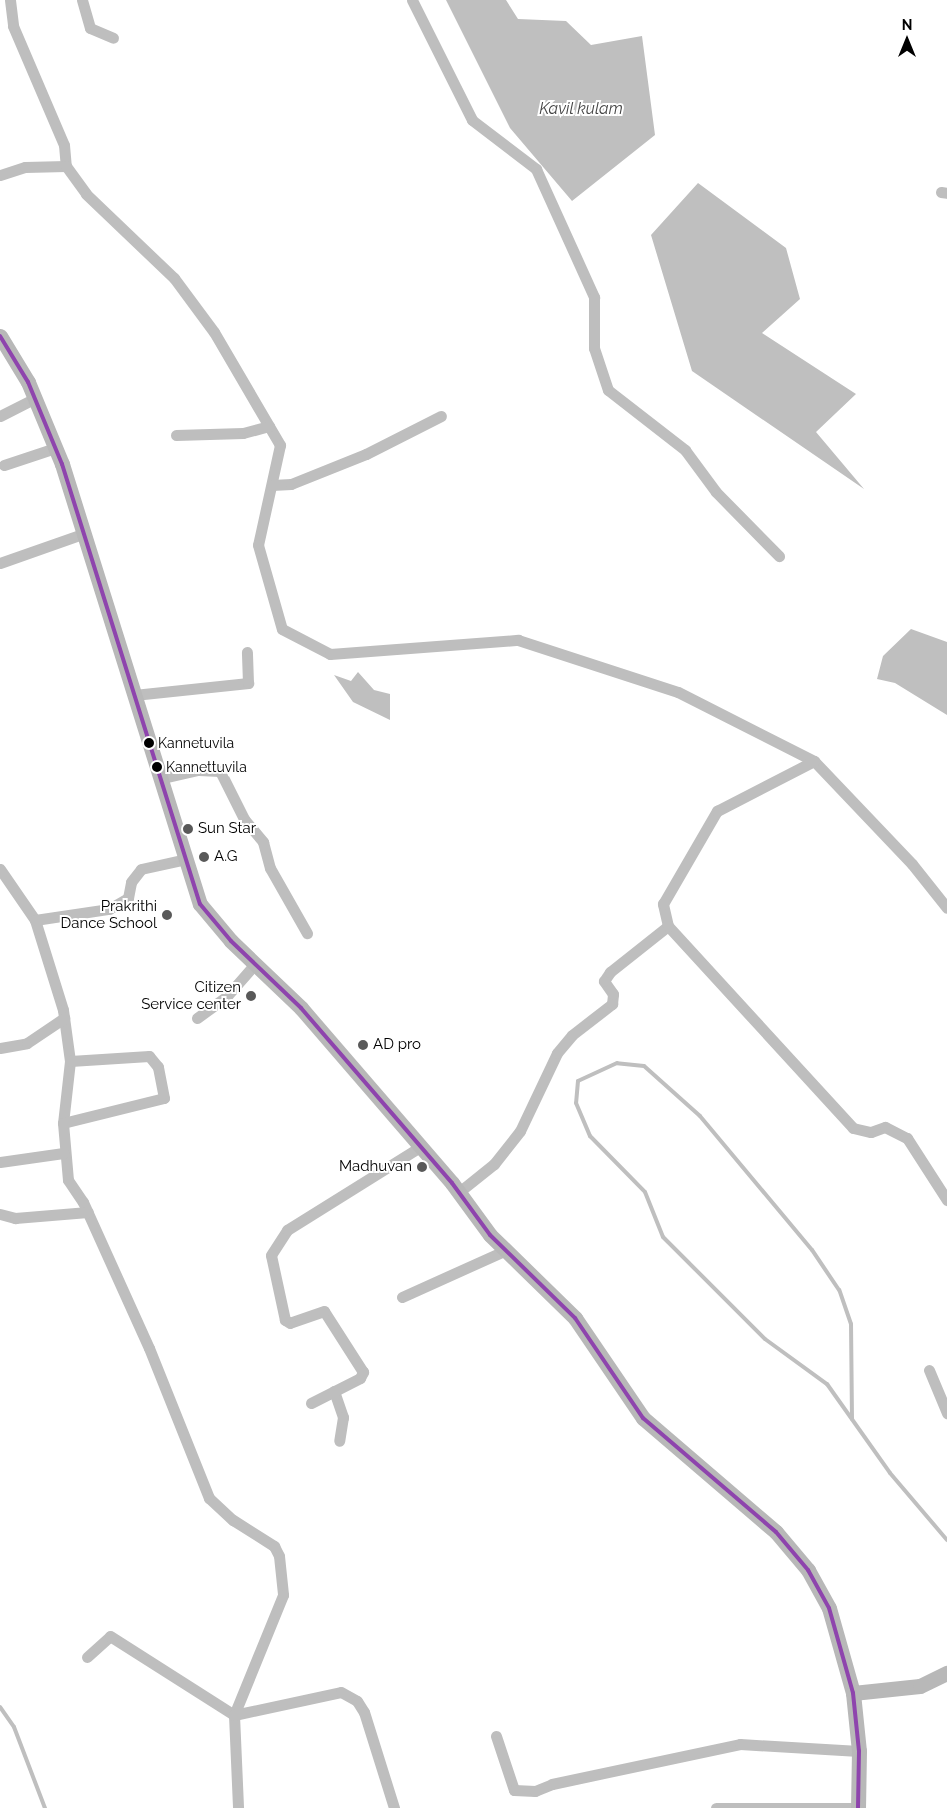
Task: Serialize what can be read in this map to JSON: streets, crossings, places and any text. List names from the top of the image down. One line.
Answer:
{"water":["Kavil kulam"],"places":["Kannetuvila","Kannettuvila","Sun Star","A.G","Prakrithi Dance School","Citizen Service center","AD pro","Madhuvan"],"north":"top"}
